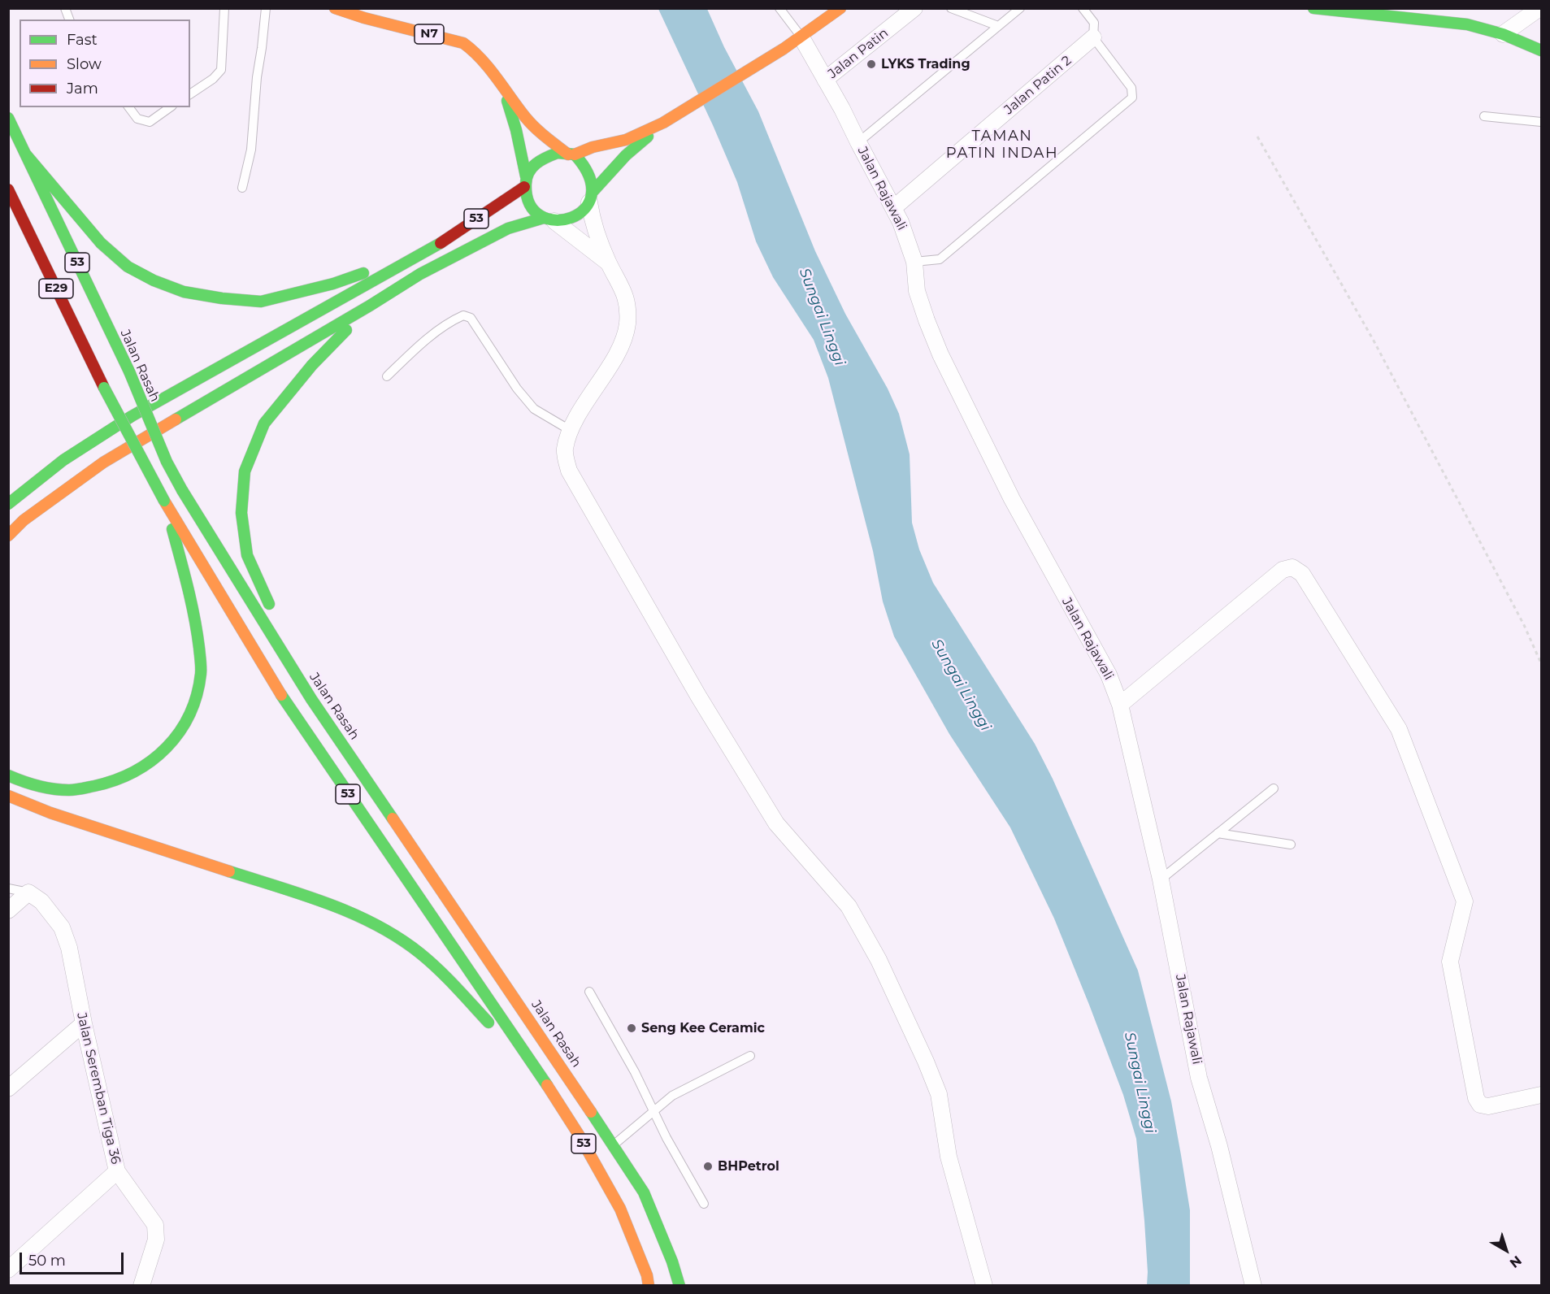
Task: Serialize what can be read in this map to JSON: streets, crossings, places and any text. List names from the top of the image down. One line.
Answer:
{"streets":{"main road":["N7","53","E29","Jalan Rasah"],"street":["Jalan Patin","Jalan Patin 2","Jalan Rajawali","Jalan Seremban Tiga 36"]},"crossings":[["N7","53"],["Jalan Patin","Jalan Rajawali"],["Jalan Patin 2","Jalan Rajawali"],["Jalan Rajawali","53"],["53","E29"]],"districts":["TAMAN PATIN INDAH"],"water":["Sungai Linggi"],"places":["LYKS Trading","Seng Kee Ceramic","BHPetrol"],"legend":["Fast","Slow","Jam"],"scale_bar":"50 m","north":"bottom right"}
